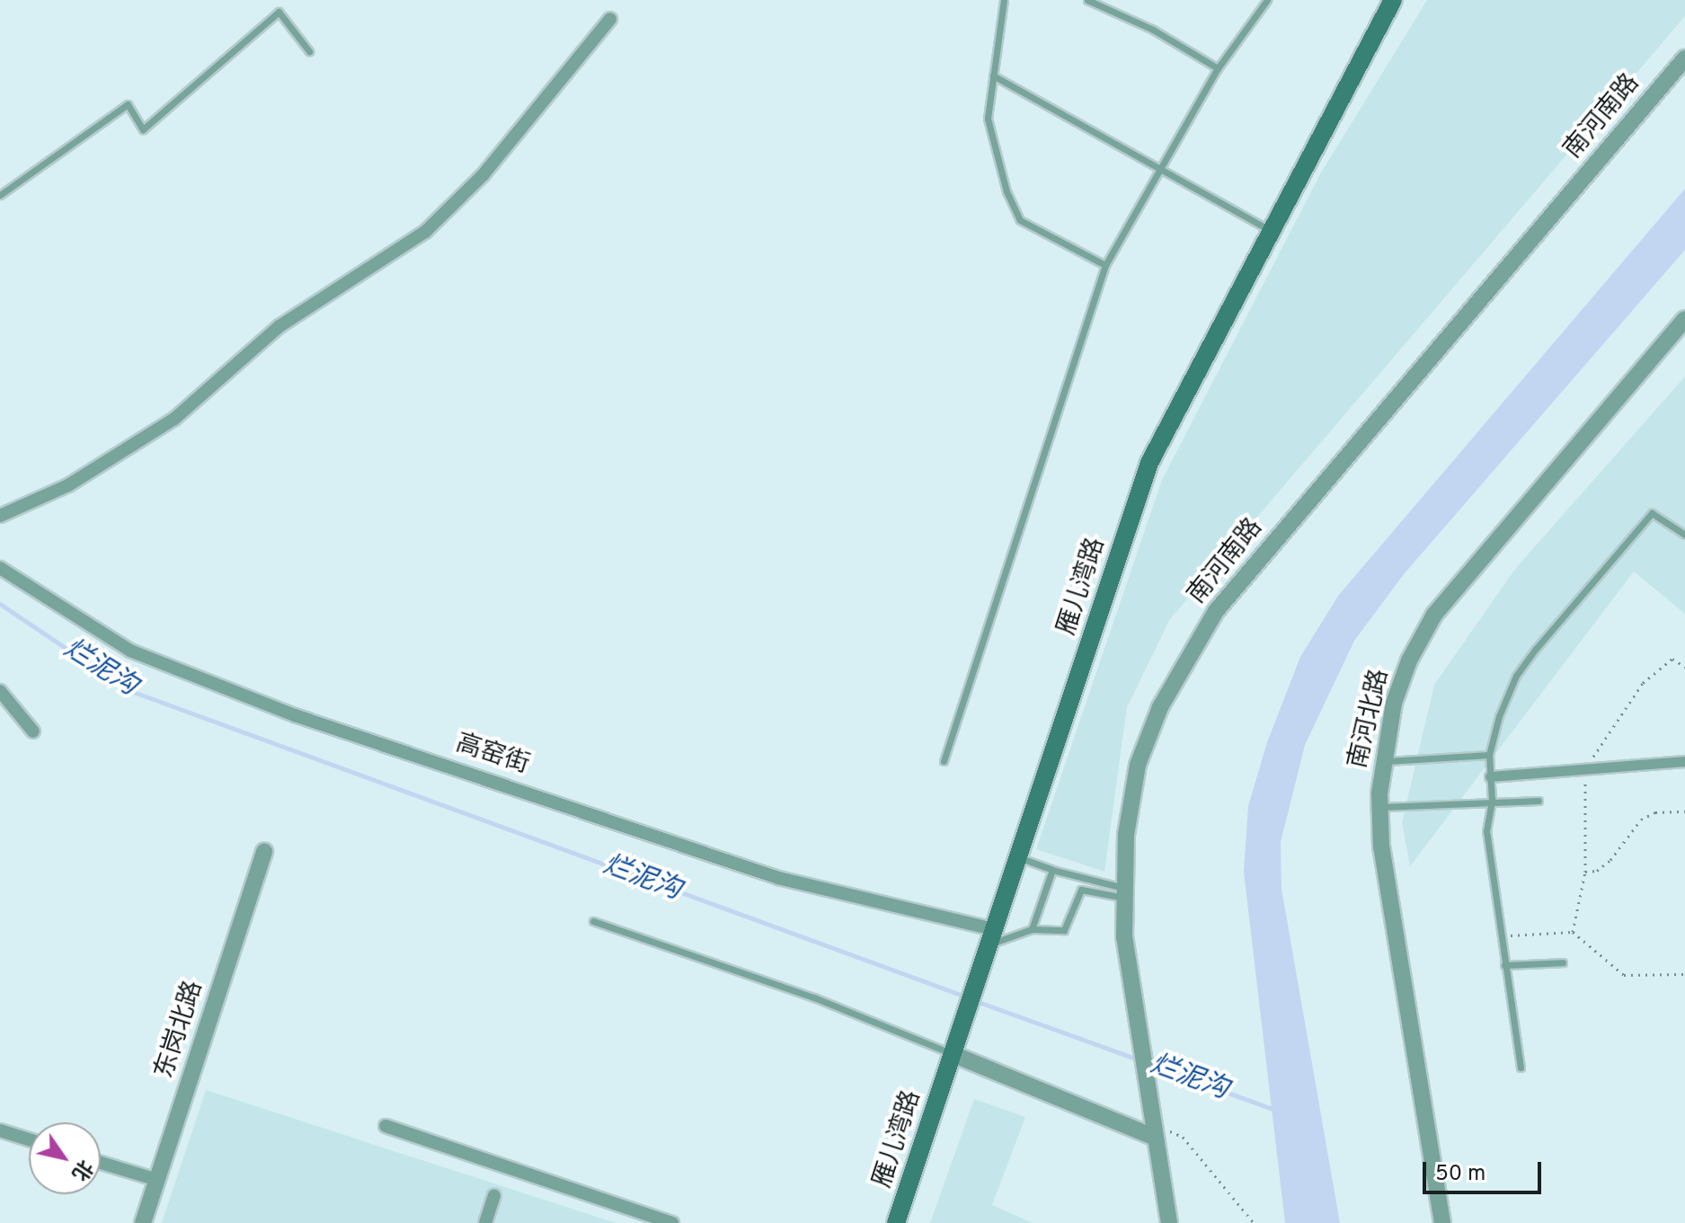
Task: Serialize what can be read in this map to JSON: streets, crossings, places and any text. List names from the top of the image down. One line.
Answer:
{"streets":{"main road":["雁儿湾路"],"street":["南河南路","南河北路","高窑街","东岗北路"]},"crossings":[["雁儿湾路","高窑街"]],"water":["烂泥沟"],"scale_bar":"50 m","north":"bottom right"}
